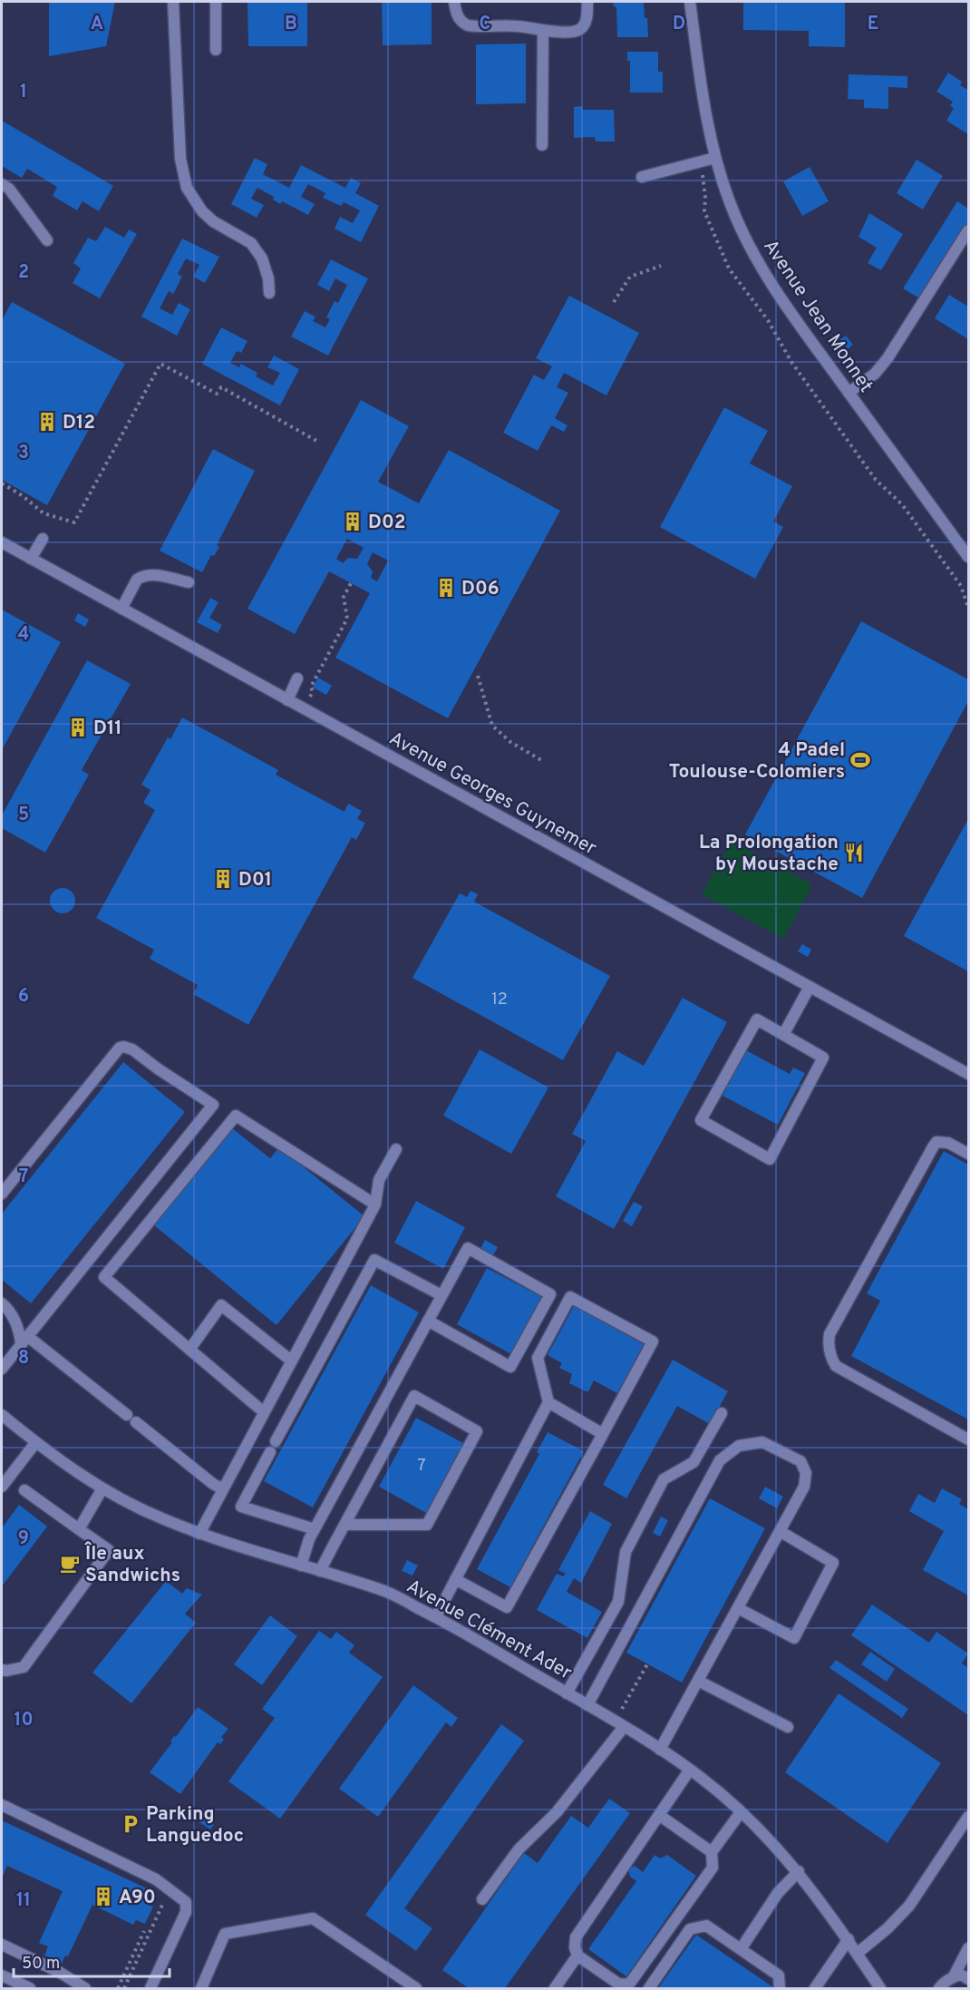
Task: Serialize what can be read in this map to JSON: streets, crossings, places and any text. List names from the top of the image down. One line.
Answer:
{"streets":{"street":["Avenue Jean Monnet","Avenue Georges Guynemer","Avenue Clément Ader"]},"places":{"building":["D12","D02","D06","D11","D01","A90"],"sports":["4 Padel Toulouse-Colomiers"],"restaurant":["La Prolongation by Moustache"],"cafe":["Île aux Sandwichs"],"parking":["Parking Languedoc"]},"house_numbers":["12","7"],"scale_bar":"50 m","grid":{"columns":["A","B","C","D","E"],"rows":["1","2","3","4","5","6","7","8","9","10","11"]}}
